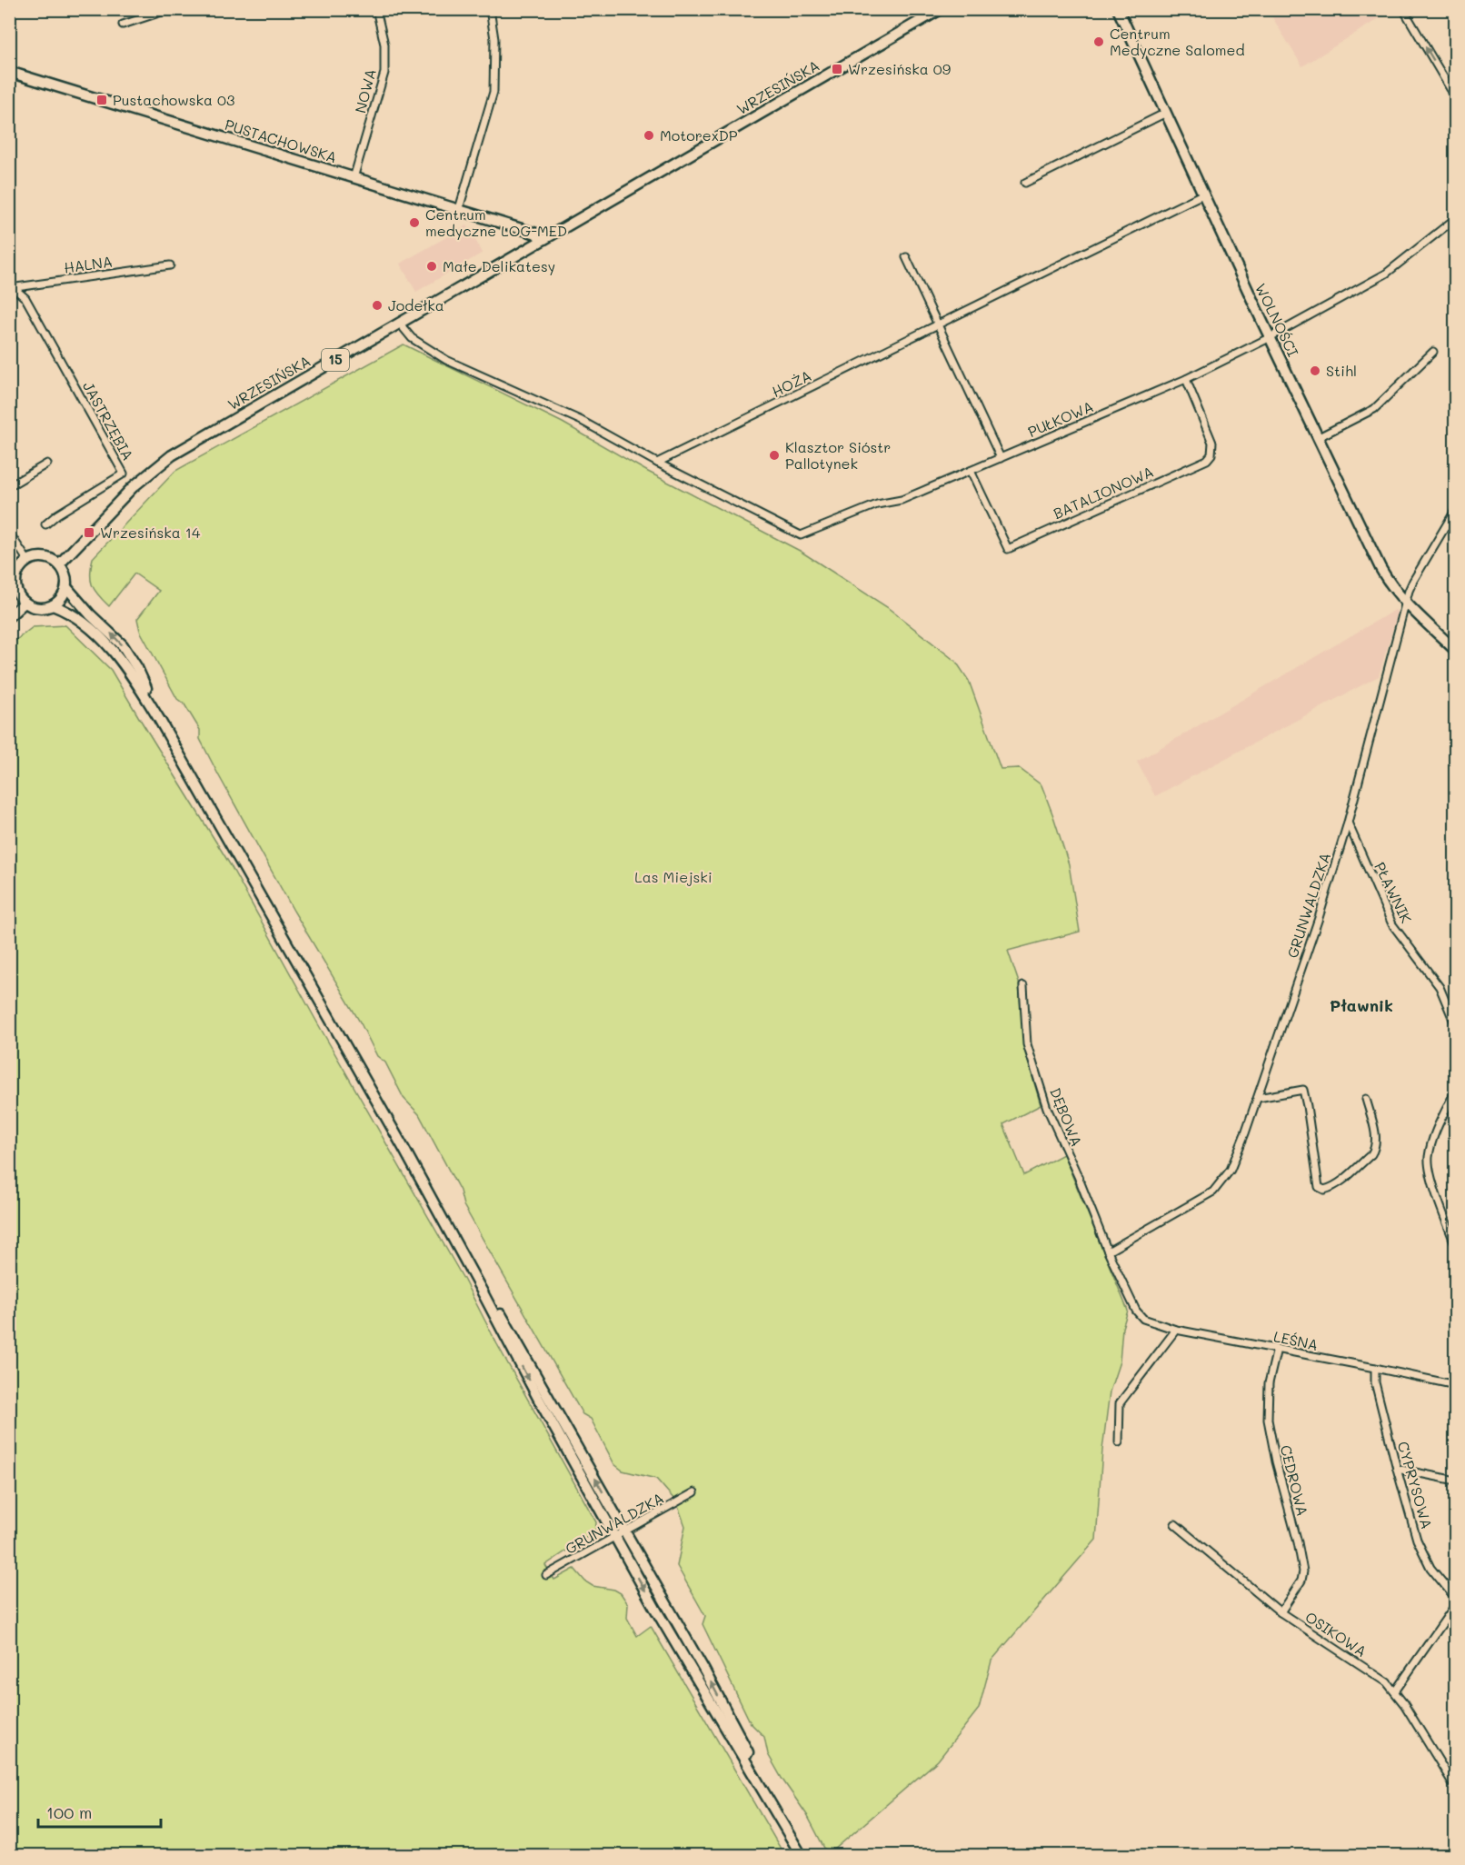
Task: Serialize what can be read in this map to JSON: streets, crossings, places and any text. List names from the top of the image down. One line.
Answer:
{"streets":{"main road":["WRZESIŃSKA","PUSTACHOWSKA","WOLNOŚCI","15"],"street":["NOWA","HALNA","HOŻA","PUŁKOWA","JASTRZĘBIA","BATALIONOWA","PŁAWNIK","GRUNWALDZKA","DĘBOWA","LEŚNA","CEDROWA","CYPRYSOWA","OSIKOWA"]},"crossings":[["WRZESIŃSKA","PUSTACHOWSKA"],["NOWA","PUSTACHOWSKA"],["HALNA","JASTRZĘBIA"],["WOLNOŚCI","HOŻA"],["WOLNOŚCI","PUŁKOWA"],["WOLNOŚCI","GRUNWALDZKA"],["HOŻA","PUŁKOWA"],["PUŁKOWA","BATALIONOWA"],["PŁAWNIK","GRUNWALDZKA"],["GRUNWALDZKA","DĘBOWA"],["DĘBOWA","LEŚNA"],["LEŚNA","CEDROWA"],["LEŚNA","CYPRYSOWA"],["CEDROWA","OSIKOWA"]],"districts":["Pławnik"],"parks":["Las Miejski"],"places":{"other":["Centrum Medyczne Salomed","MotorexDP","Centrum medyczne LOG-MED","Małe Delikatesy","Jodełka","Stihl","Klasztor Sióstr Pallotynek"],"transit":["Wrzesińska 09","Pustachowska 03","Wrzesińska 14"]},"scale_bar":"100 m"}
